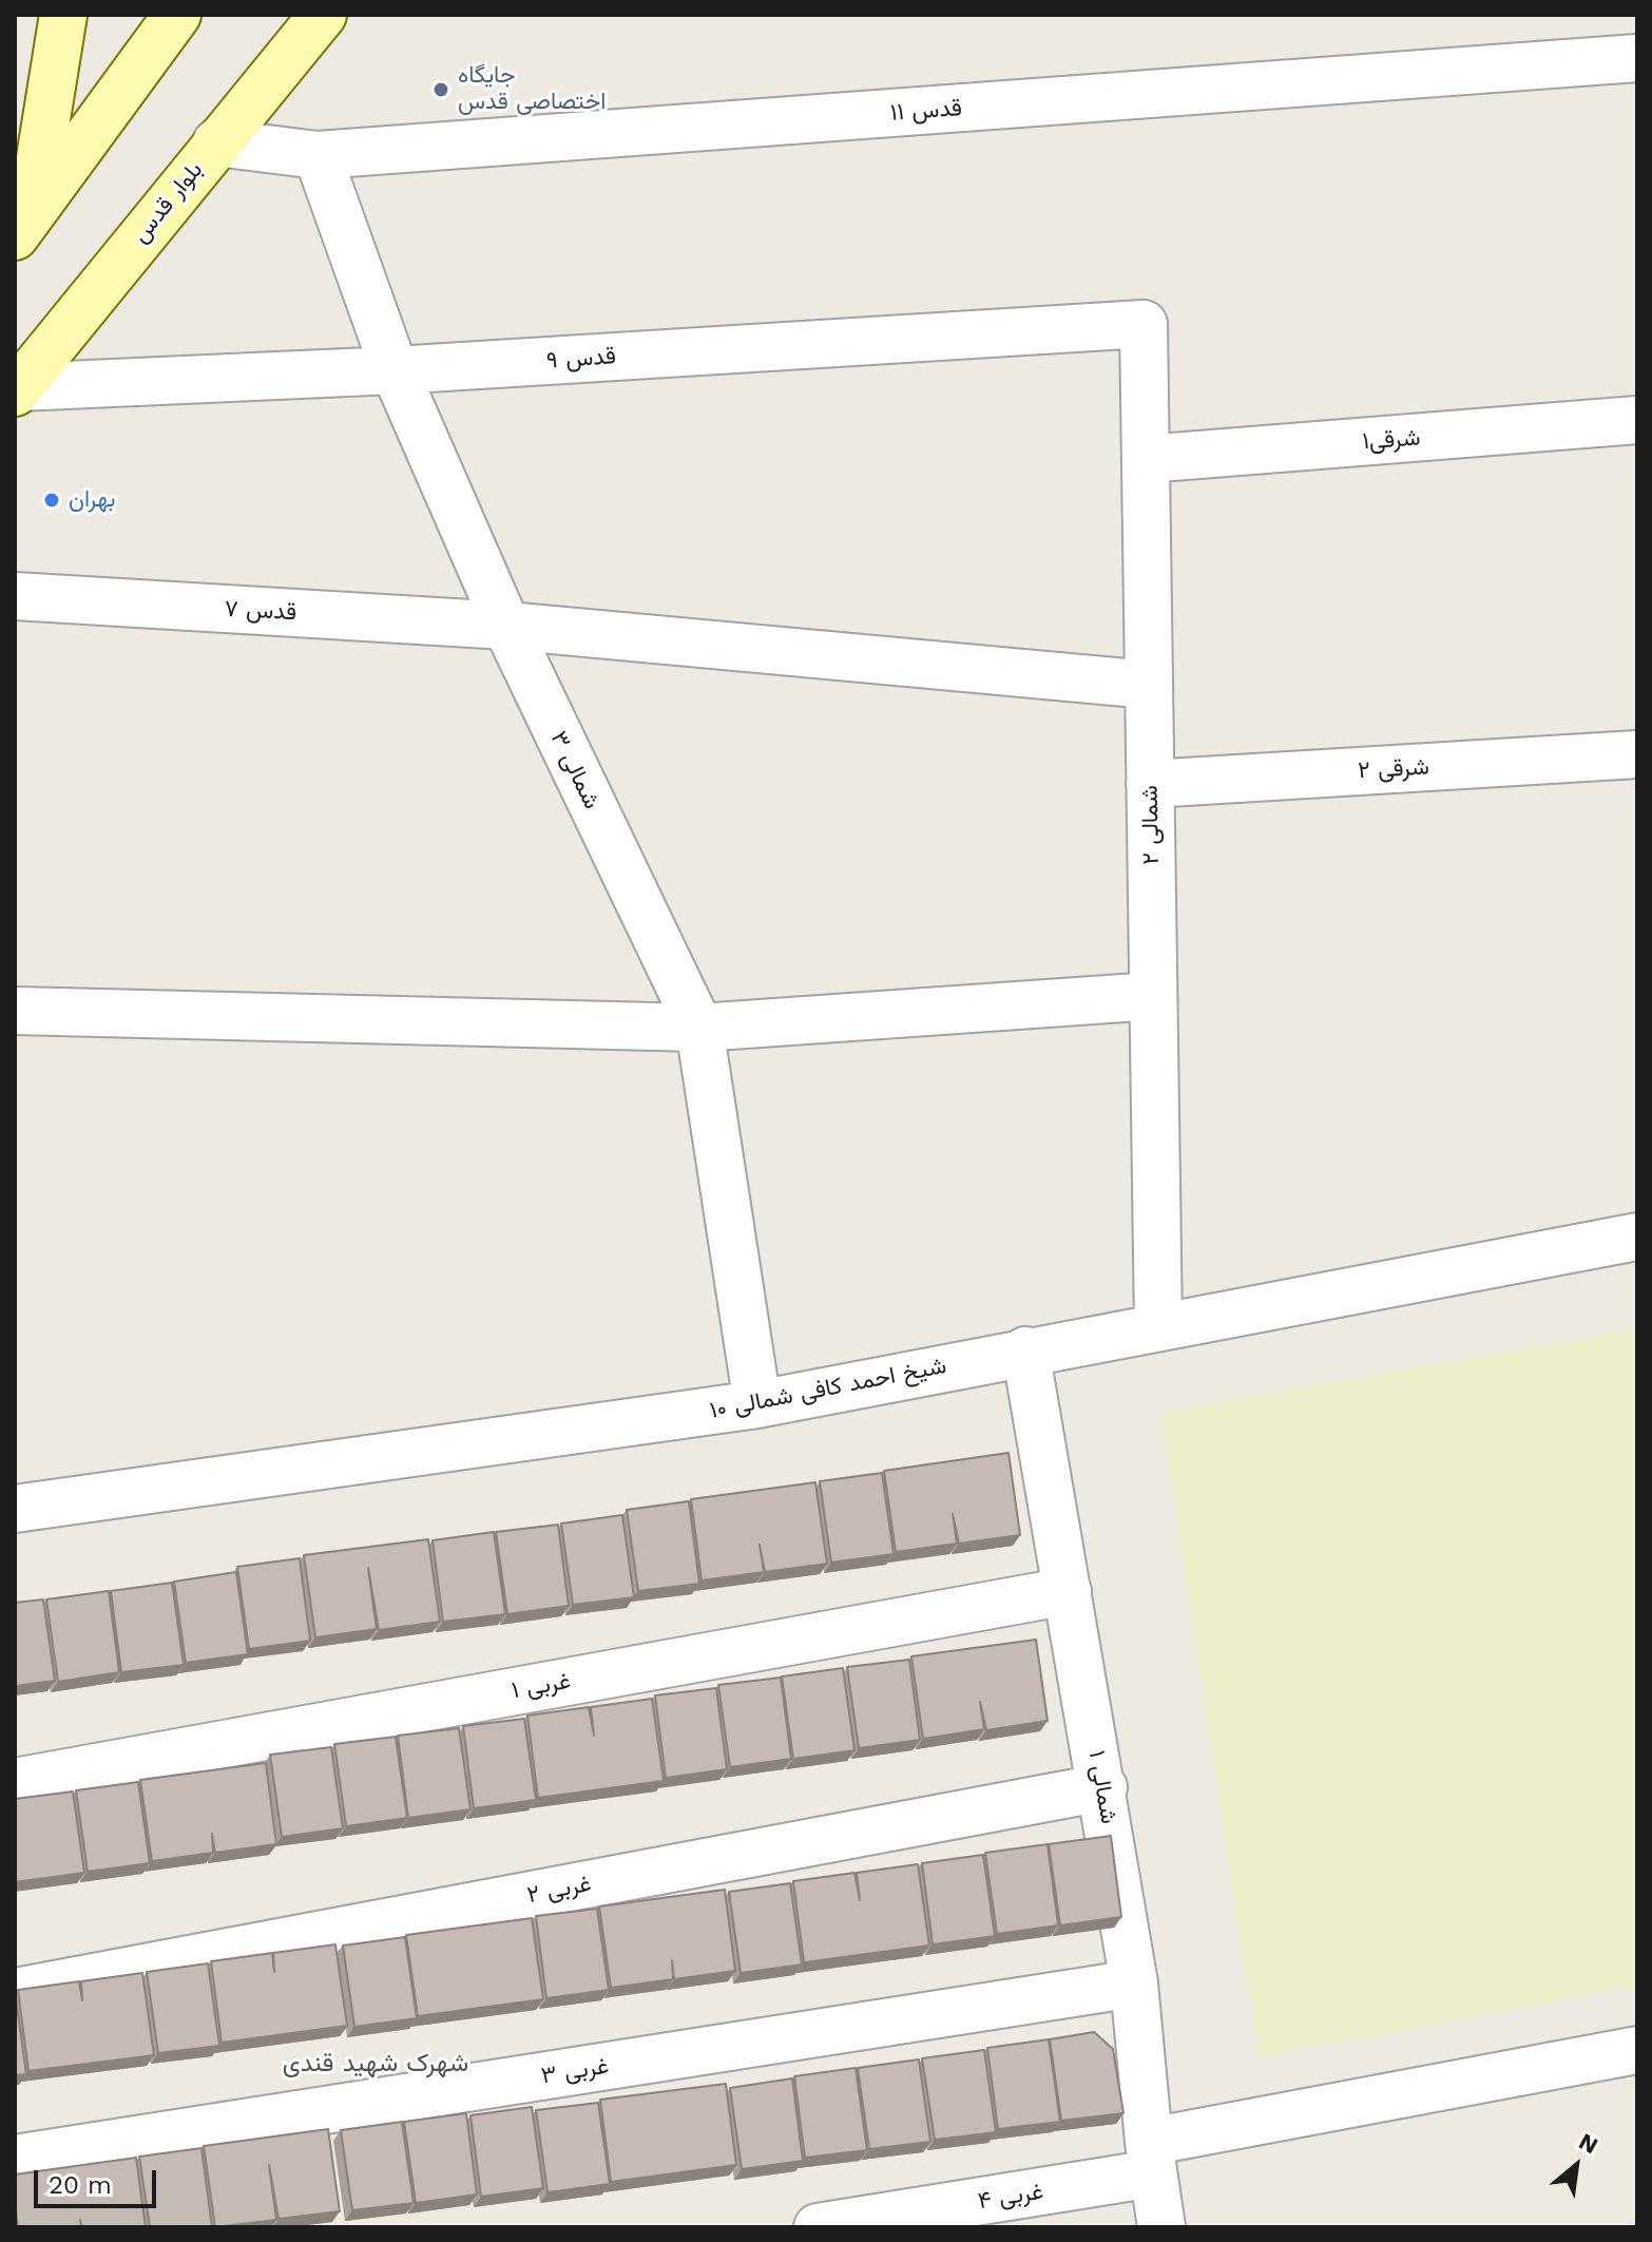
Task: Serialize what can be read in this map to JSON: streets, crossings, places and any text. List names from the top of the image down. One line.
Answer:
{"streets":{"main road":["بلوار قدس"],"street":["قدس ۱۱","قدس ۹","شرقی۱","قدس ۷","شرقی ۲","شمالی ۳","شمالی ۲","شیخ احمد کافی شمالی ۱۰","۱ غربی","۱ شمالی","۲ غربی","غربی ۳","غربی ۴"]},"crossings":[["قدس ۱۱","بلوار قدس"],["قدس ۱۱","شمالی ۳"],["بلوار قدس","قدس ۹"],["قدس ۹","شمالی ۳"],["قدس ۹","شمالی ۲"],["شرقی۱","شمالی ۲"],["قدس ۷","شمالی ۳"],["قدس ۷","شمالی ۲"],["شرقی ۲","شمالی ۲"],["شمالی ۳","شیخ احمد کافی شمالی ۱۰"],["شمالی ۲","شیخ احمد کافی شمالی ۱۰"],["شیخ احمد کافی شمالی ۱۰","۱ شمالی"],["۱ غربی","۱ شمالی"],["۱ شمالی","۲ غربی"],["۱ شمالی","غربی ۳"],["۱ شمالی","غربی ۴"]],"districts":["شهرک شهید قندی"],"places":["جایگاه اختصاصی قدس","بهران"],"scale_bar":"20 m","north":"top right"}
